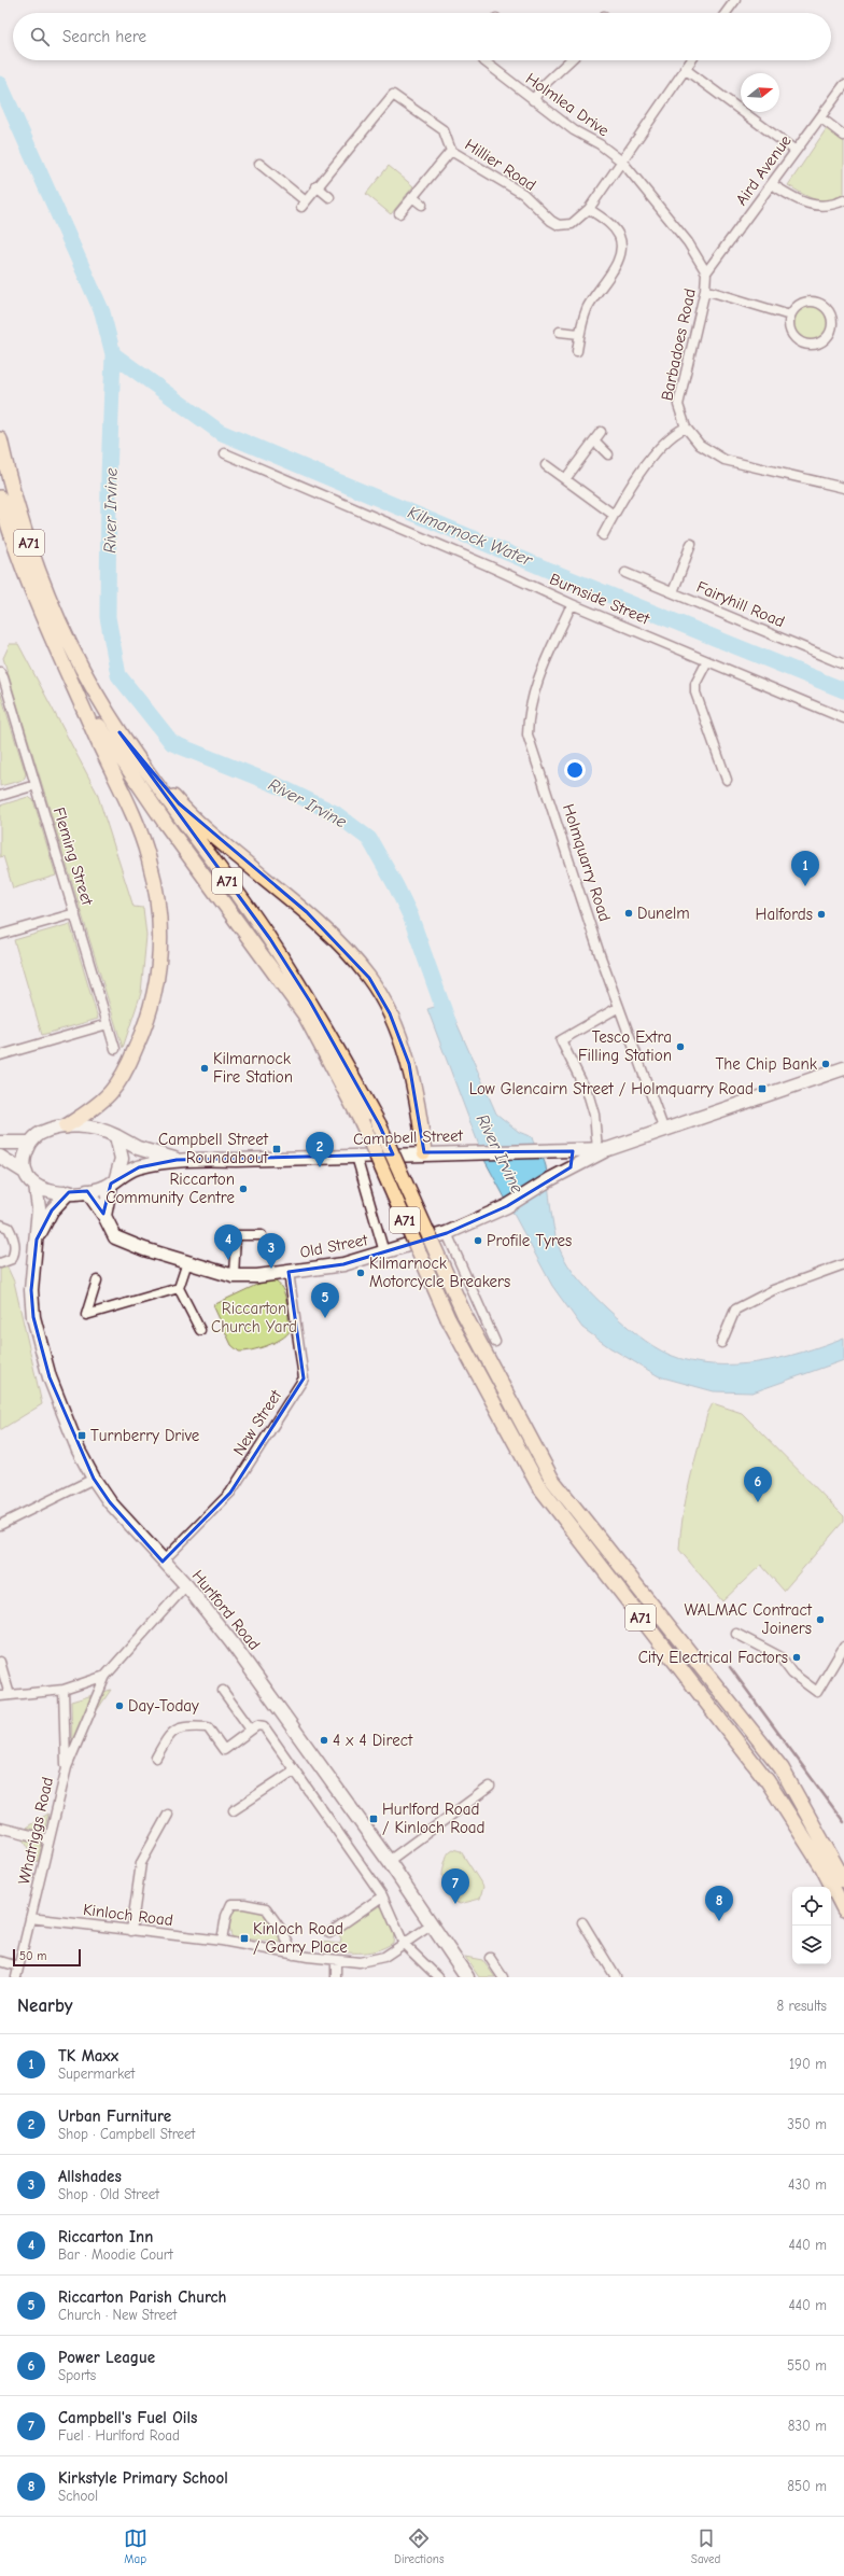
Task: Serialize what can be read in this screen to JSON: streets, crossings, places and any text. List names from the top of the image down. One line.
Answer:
{"streets":{"main road":["A71","Campbell Street","Old Street","Hurlford Road"],"street":["Holmlea Drive","Hillier Road","Aird Avenue","Barbadoes Road","Burnside Street","Fairyhill Road","Fleming Street","Holmquarry Road","New Street","Whatriggs Road","Kinloch Road"]},"crossings":[["Holmlea Drive","Hillier Road"],["Holmlea Drive","Aird Avenue"],["Holmlea Drive","Barbadoes Road"],["Aird Avenue","Barbadoes Road"],["Burnside Street","Holmquarry Road"],["Holmquarry Road","Campbell Street"],["Campbell Street","Old Street"],["Campbell Street","Hurlford Road"],["Old Street","New Street"],["Old Street","Hurlford Road"],["New Street","Hurlford Road"],["Hurlford Road","Kinloch Road"],["Whatriggs Road","Kinloch Road"]],"water":["River Irvine","Kilmarnock Water"],"parks":["Riccarton Church Yard"],"places":{"other":["Dunelm","Halfords","Tesco Extra Filling Station","The Chip Bank","Kilmarnock Fire Station","Riccarton Community Centre","Profile Tyres","Kilmarnock Motorcycle Breakers","WALMAC Contract Joiners","City Electrical Factors","Day-Today","4 x 4 Direct"],"transit":["Low Glencairn Street / Holmquarry Road","Campbell Street Roundabout","Turnberry Drive","Hurlford Road / Kinloch Road","Kinloch Road / Garry Place"]},"scale_bar":"50 m","north":"right","page":{"search":"Search here","pins":["1","2","4","3","5","6","7","8"],"scale":"50 m","heading":["Nearby","8 results"],"list":[{"mark":"1","name":"TK Maxx","note":"Supermarket","value":"190 m"},{"mark":"2","name":"Urban Furniture","note":"Shop · Campbell Street","value":"350 m"},{"mark":"3","name":"Allshades","note":"Shop · Old Street","value":"430 m"},{"mark":"4","name":"Riccarton Inn","note":"Bar · Moodie Court","value":"440 m"},{"mark":"5","name":"Riccarton Parish Church","note":"Church · New Street","value":"440 m"},{"mark":"6","name":"Power League","note":"Sports","value":"550 m"},{"mark":"7","name":"Campbell's Fuel Oils","note":"Fuel · Hurlford Road","value":"830 m"},{"mark":"8","name":"Kirkstyle Primary School","note":"School","value":"850 m"}],"nav":["Map","Directions","Saved"]}}
